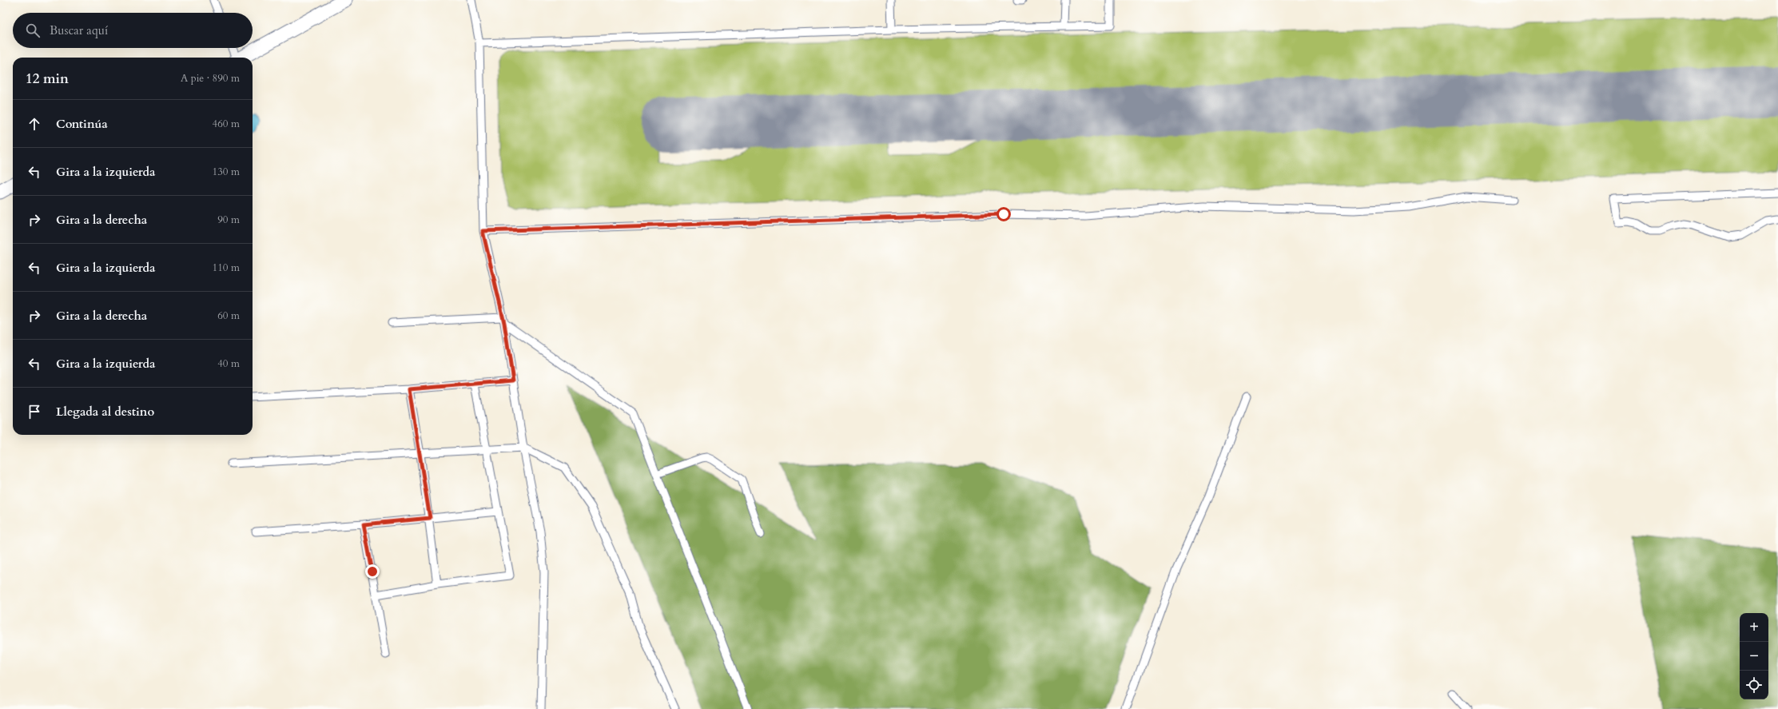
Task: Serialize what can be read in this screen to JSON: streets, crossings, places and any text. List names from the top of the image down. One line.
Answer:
{"page":{"search":"Buscar aquí","heading":["12 min","A pie · 890 m"],"list":[["Continúa","460 m"],["Gira a la izquierda","130 m"],["Gira a la derecha","90 m"],["Gira a la izquierda","110 m"],["Gira a la derecha","60 m"],["Gira a la izquierda","40 m"],"Llegada al destino"],"map_buttons":["+","−"]}}
